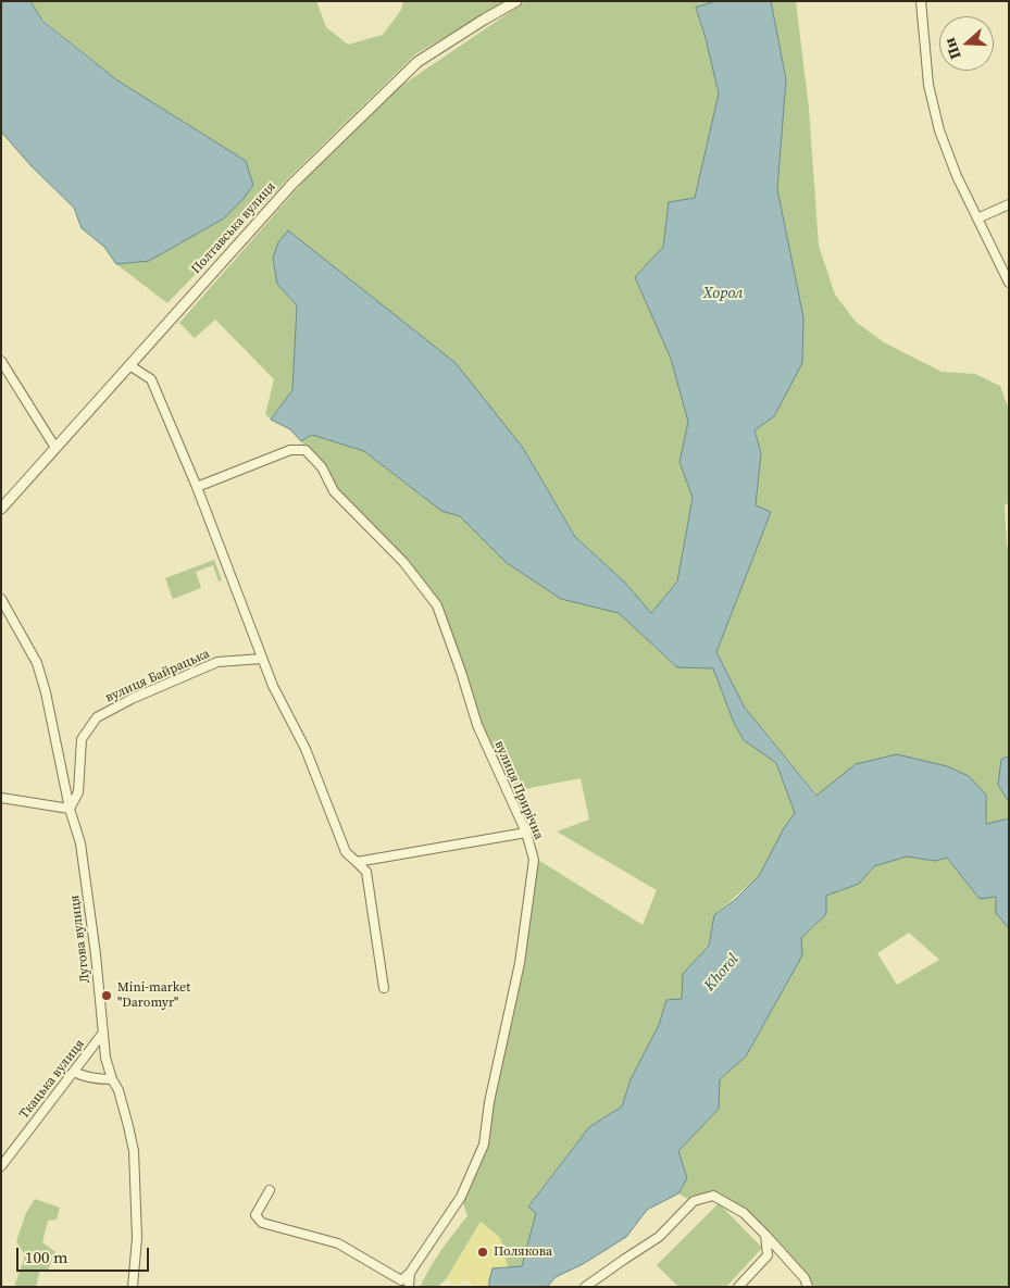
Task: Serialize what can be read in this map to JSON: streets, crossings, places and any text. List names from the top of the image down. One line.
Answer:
{"streets":{"street":["Полтавська вулиця","вулиця Байрацька","вулиця Прирічна","Лугова вулиця","Ткацька вулиця"]},"crossings":[["вулиця Байрацька","Лугова вулиця"],["Лугова вулиця","Ткацька вулиця"]],"water":["Хорол","Khorol"],"places":["Mini-market \"Daromyr\"","Полякова"],"scale_bar":"100 m","north":"left"}
